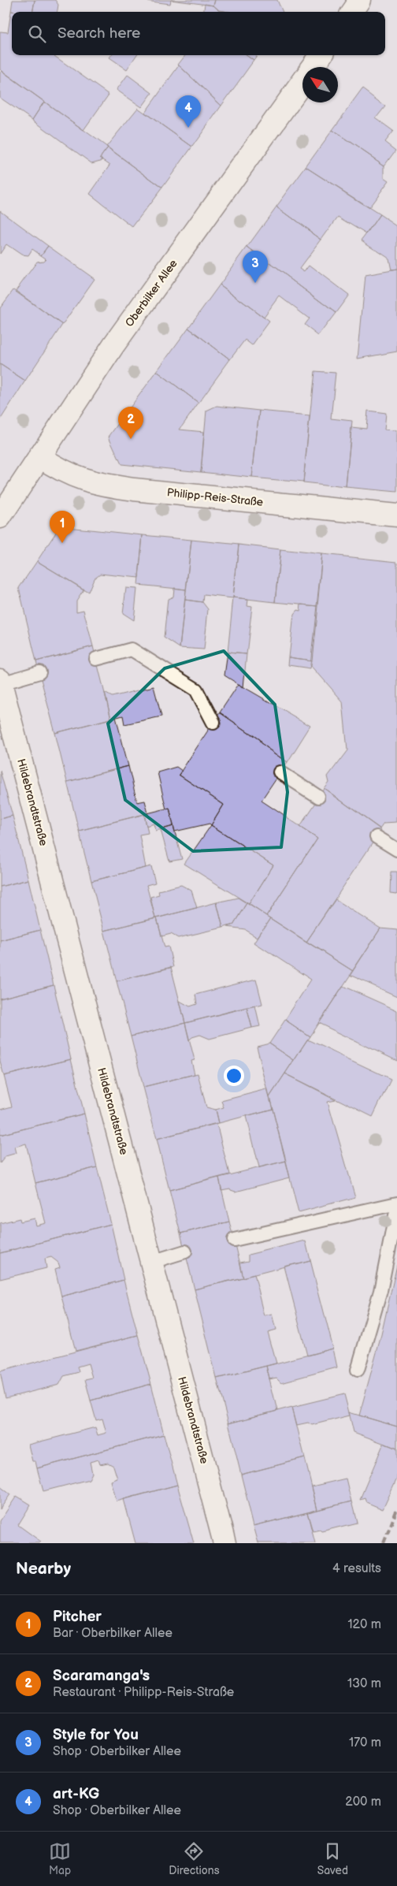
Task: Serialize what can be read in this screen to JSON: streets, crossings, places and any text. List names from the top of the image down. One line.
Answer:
{"streets":{"street":["Oberbilker Allee","Philipp-Reis-Straße","Hildebrandtstraße"]},"crossings":[["Oberbilker Allee","Philipp-Reis-Straße"]],"north":"top left","page":{"search":"Search here","pins":["4","3","2","1"],"heading":["Nearby","4 results"],"list":[{"mark":"1","name":"Pitcher","note":"Bar · Oberbilker Allee","value":"120 m"},{"mark":"2","name":"Scaramanga's","note":"Restaurant · Philipp-Reis-Straße","value":"130 m"},{"mark":"3","name":"Style for You","note":"Shop · Oberbilker Allee","value":"170 m"},{"mark":"4","name":"art-KG","note":"Shop · Oberbilker Allee","value":"200 m"}],"nav":["Map","Directions","Saved"]}}
